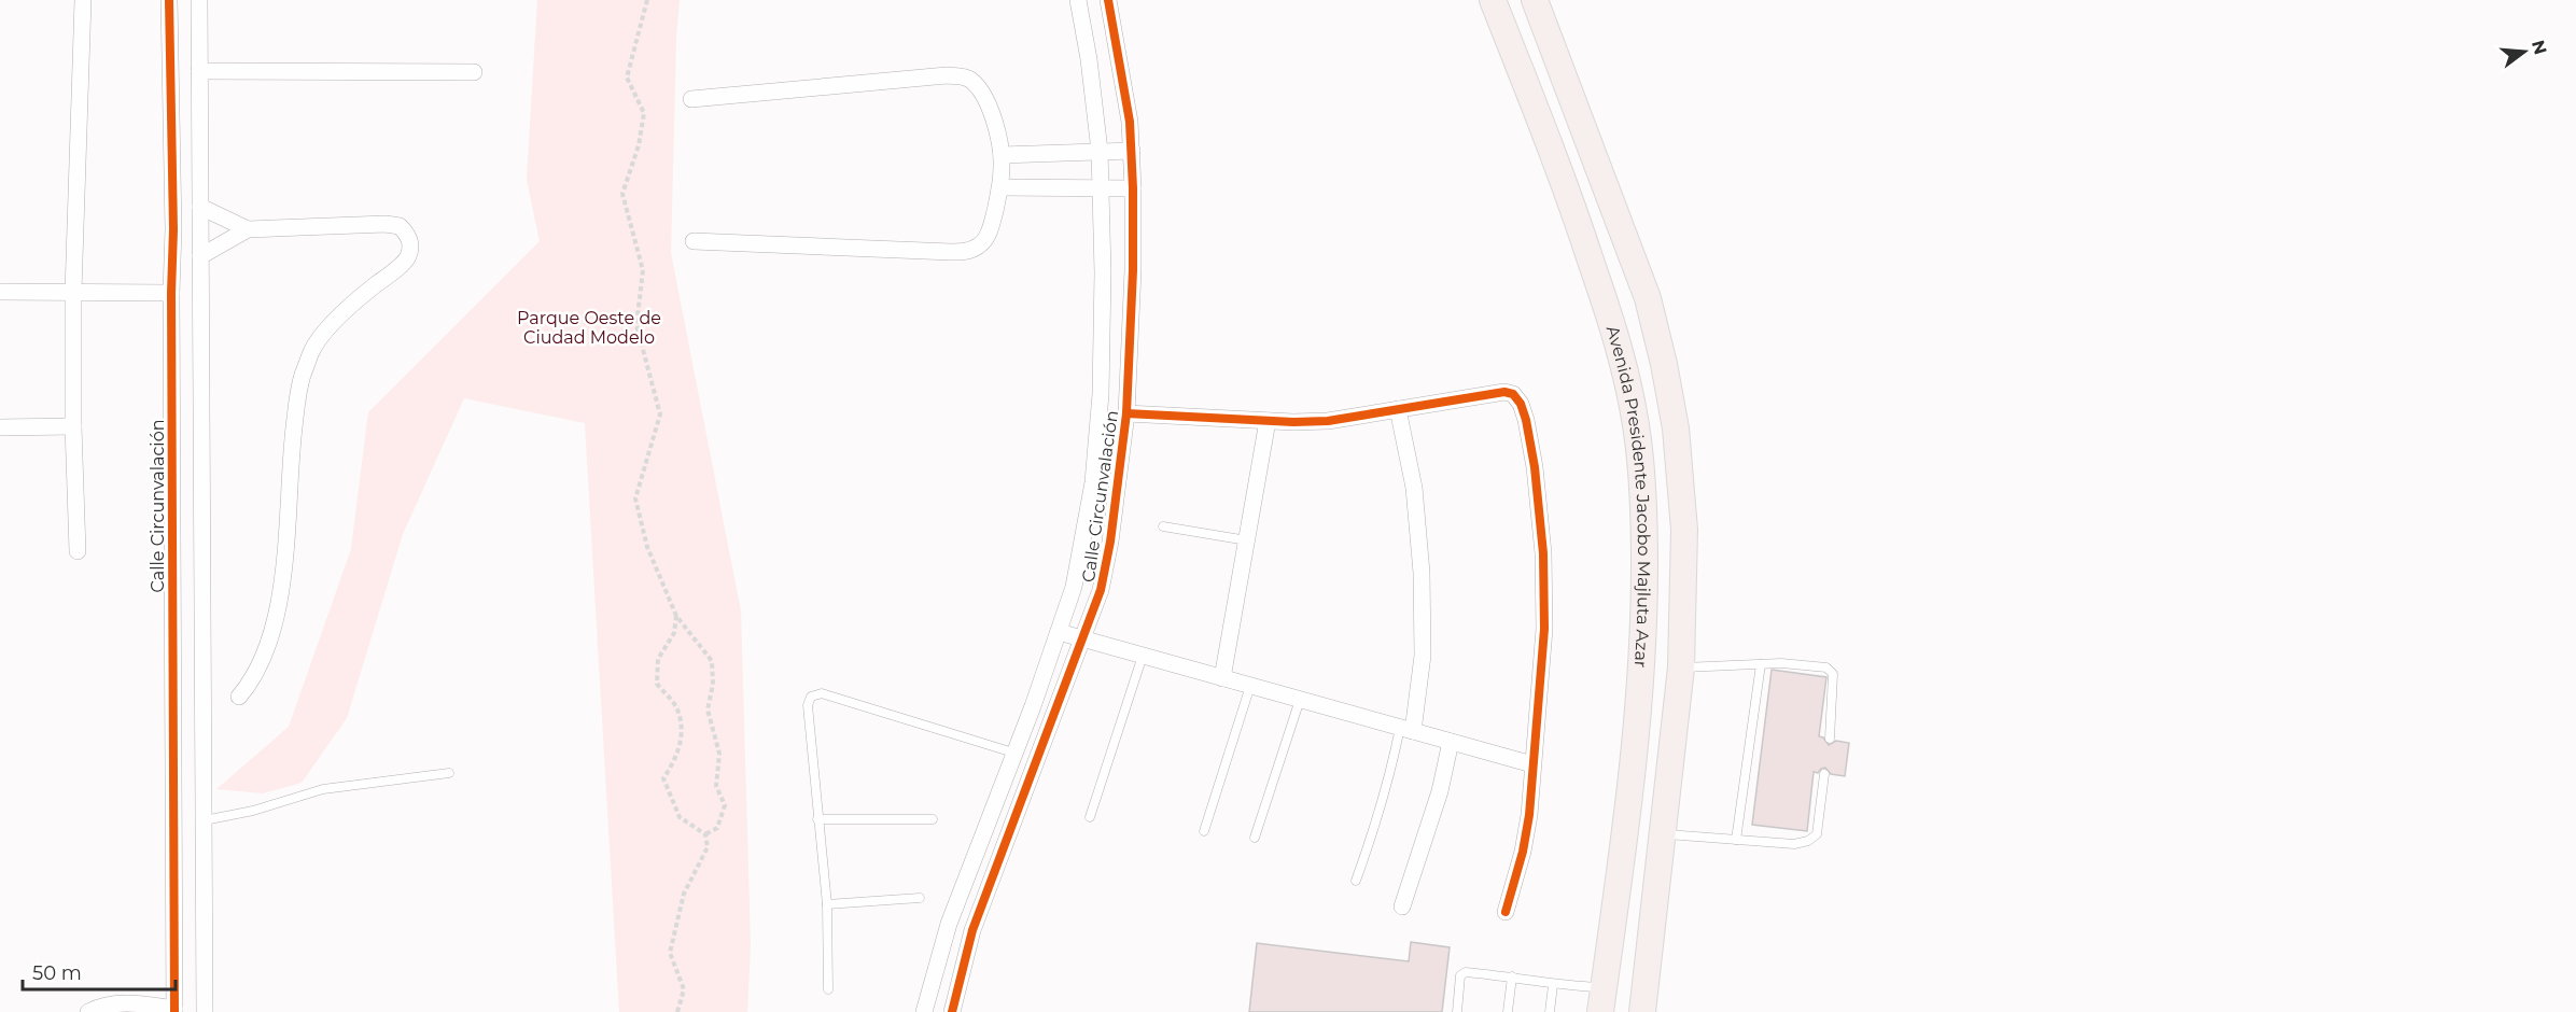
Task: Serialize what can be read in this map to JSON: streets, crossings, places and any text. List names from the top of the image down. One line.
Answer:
{"streets":{"main road":["Avenida Presidente Jacobo Majluta Azar"],"street":["Calle Circunvalación"]},"parks":["Parque Oeste de Ciudad Modelo"],"scale_bar":"50 m","north":"right"}
